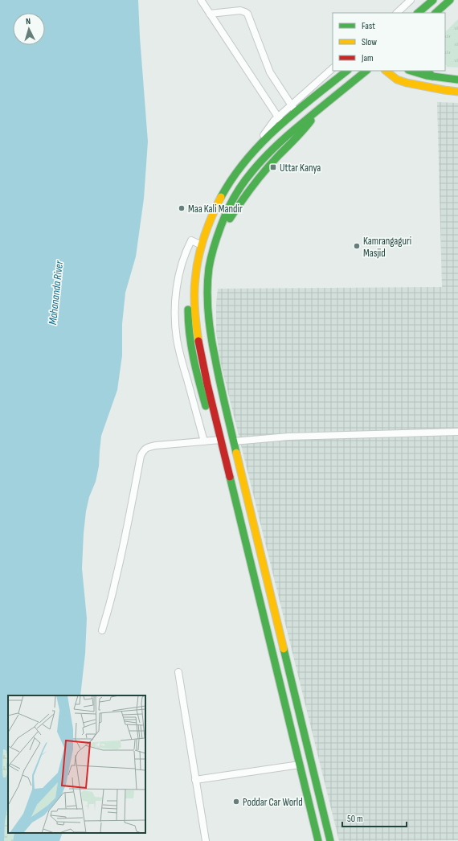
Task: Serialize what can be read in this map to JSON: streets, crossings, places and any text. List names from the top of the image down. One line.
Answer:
{"water":["Mahananda River"],"places":{"transit":["Uttar Kanya"],"other":["Maa Kali Mandir","Kamrangaguri Masjid","Poddar Car World"]},"legend":["Fast","Slow","Jam"],"scale_bar":"50 m","north":"top"}
